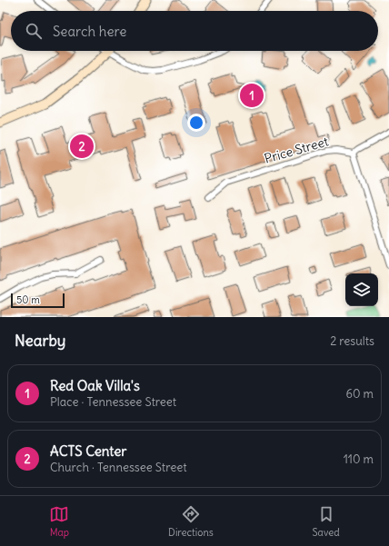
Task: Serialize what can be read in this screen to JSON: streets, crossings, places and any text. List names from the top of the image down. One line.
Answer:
{"streets":{"street":["Price Street"]},"scale_bar":"50 m","page":{"search":"Search here","pins":["1","2"],"scale":"50 m","heading":["Nearby","2 results"],"list":[{"mark":"1","name":"Red Oak Villa's","note":"Place · Tennessee Street","value":"60 m"},{"mark":"2","name":"ACTS Center","note":"Church · Tennessee Street","value":"110 m"}],"nav":["Map","Directions","Saved"]}}
